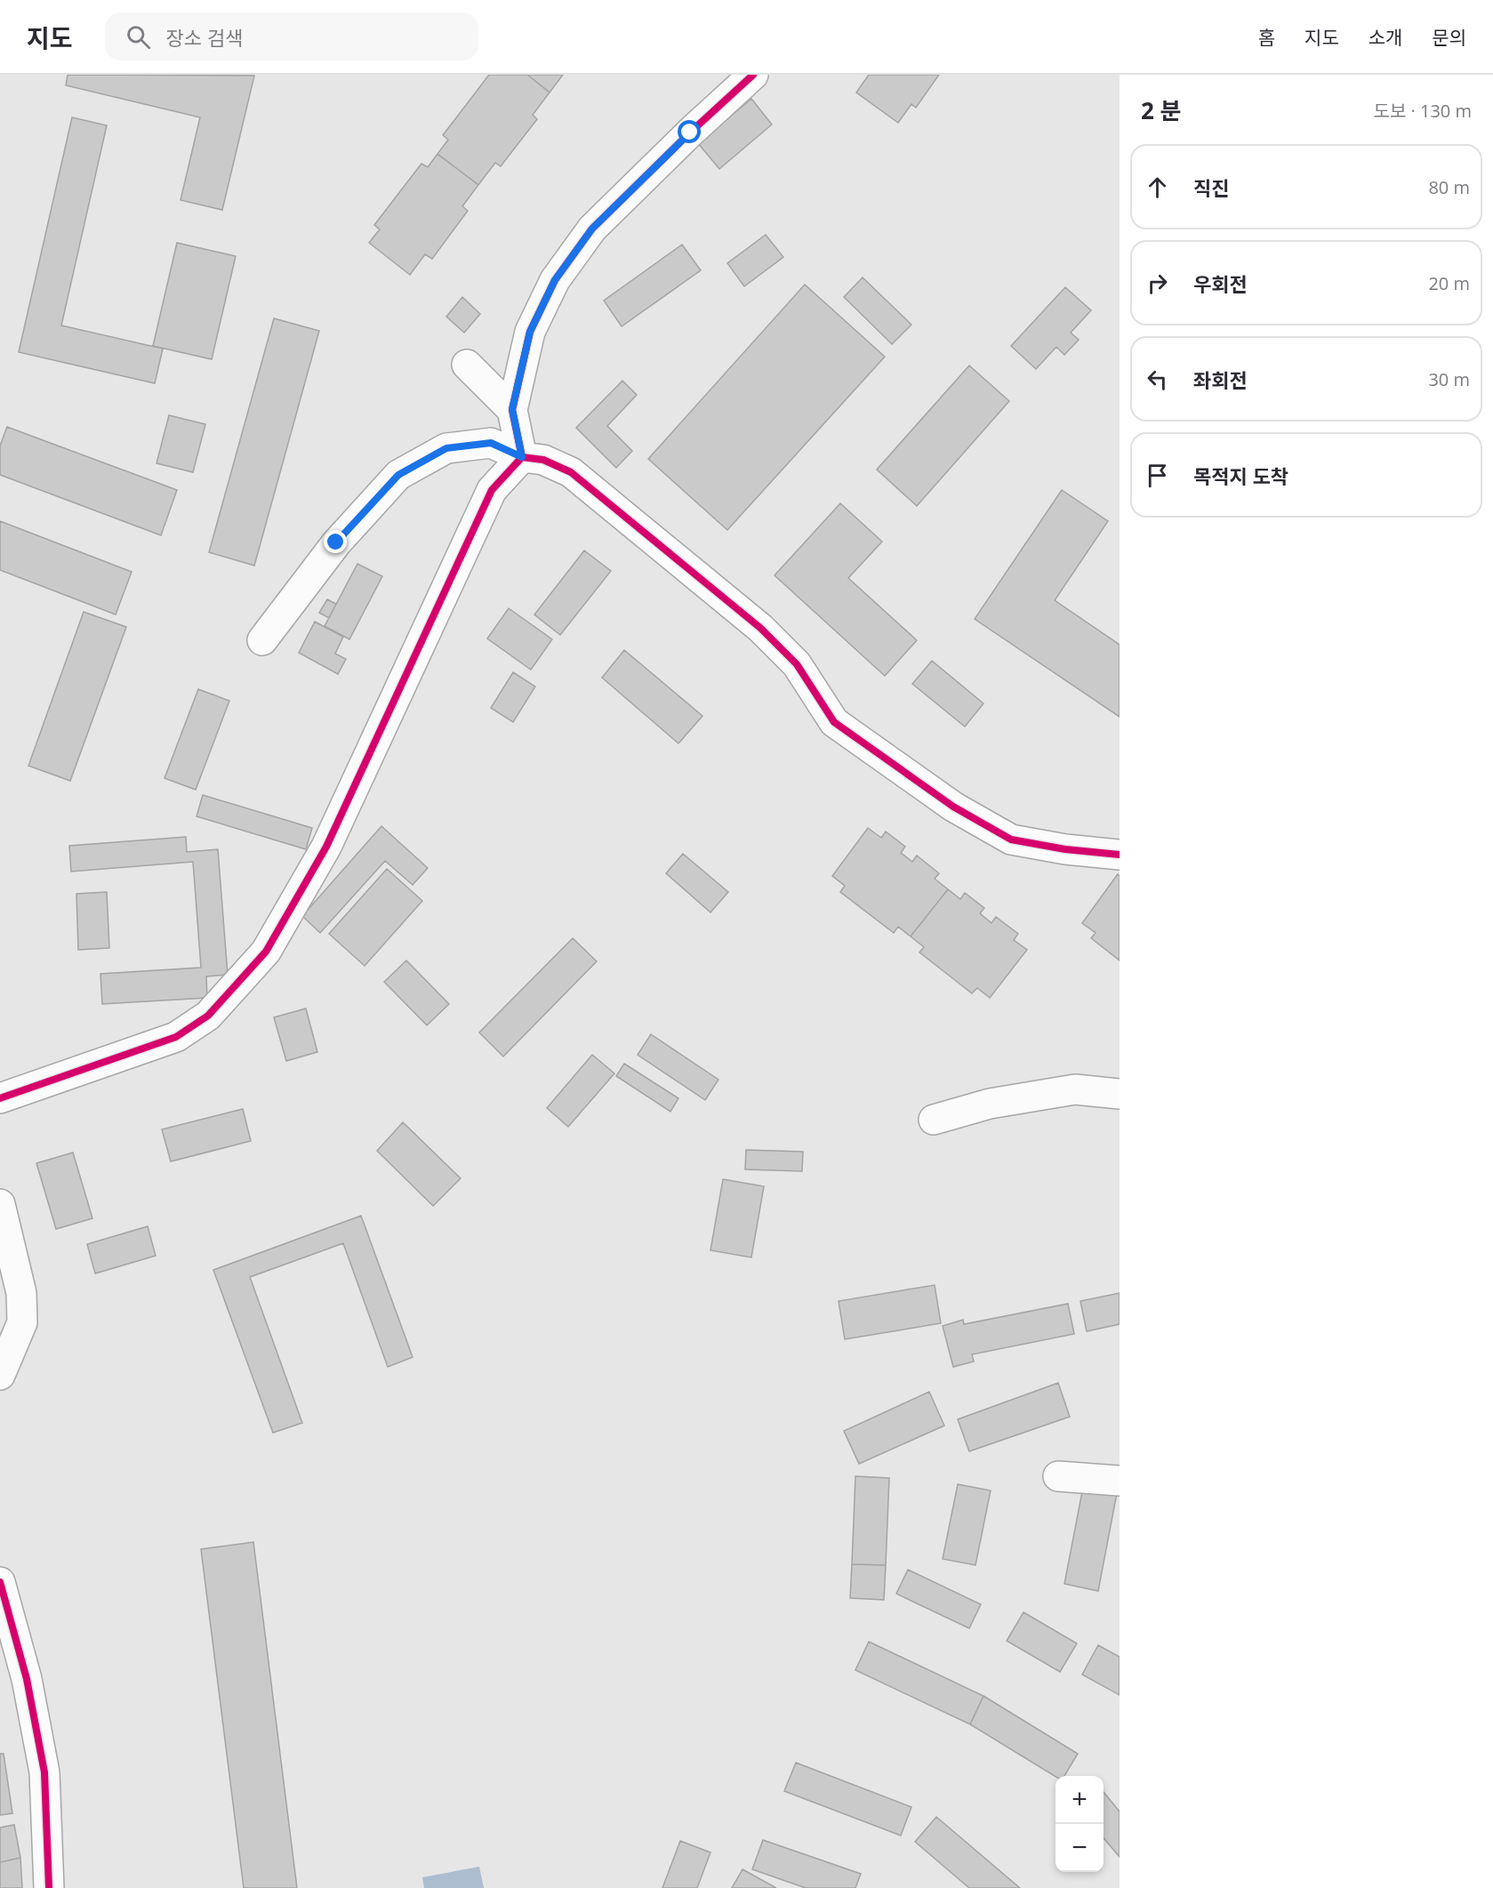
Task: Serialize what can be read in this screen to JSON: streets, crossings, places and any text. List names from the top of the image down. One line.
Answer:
{"page":{"header":"지도","search":"장소 검색","nav":["홈","지도","소개","문의"],"heading":["2 분","도보 · 130 m"],"list":[["직진","80 m"],["우회전","20 m"],["좌회전","30 m"],"목적지 도착"],"map_buttons":["+","−"]}}
